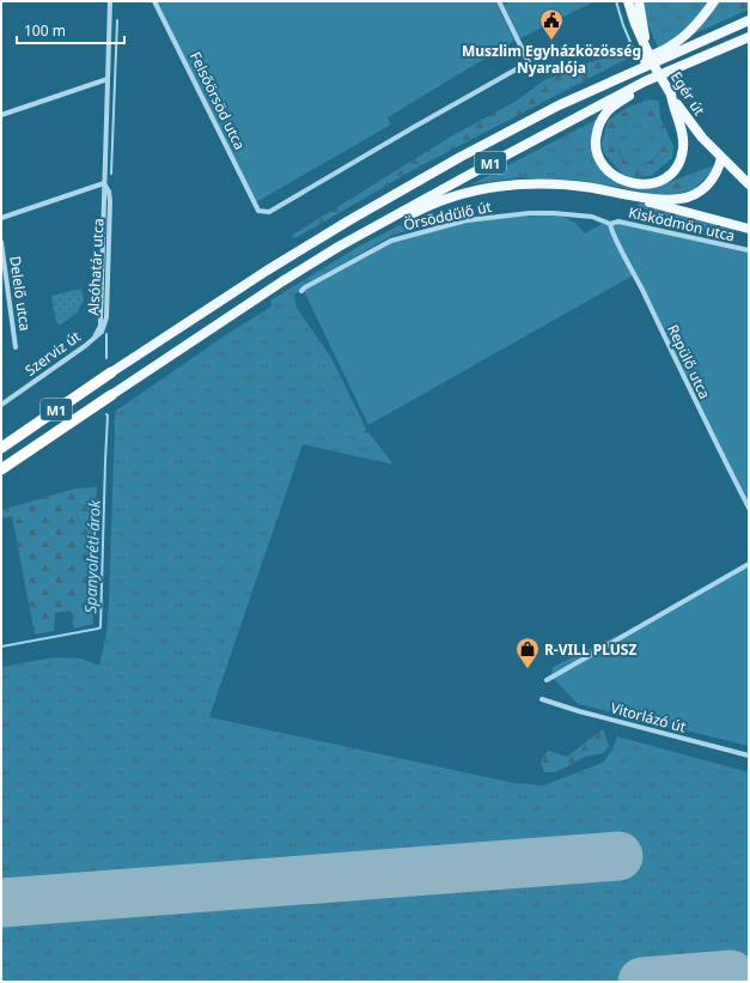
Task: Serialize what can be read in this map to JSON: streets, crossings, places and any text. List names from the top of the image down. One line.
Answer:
{"streets":{"highway":["M1"],"main road":["Egér út"],"street":["Felsőörsöd utca","Örsöddűlő út","Kisködmön utca","Alsóhatár utca","Delelő utca","Szerviz út","Repülő utca","Vitorlázó út"]},"crossings":[["Örsöddűlő út","Kisködmön utca"],["Örsöddűlő út","Repülő utca"],["Kisködmön utca","Repülő utca"],["Alsóhatár utca","Szerviz út"]],"water":["Spanyolréti-árok"],"places":{"public building":["Muszlim Egyházközösség Nyaralója"],"shop":["R-VILL PLUSZ"]},"scale_bar":"100 m"}
